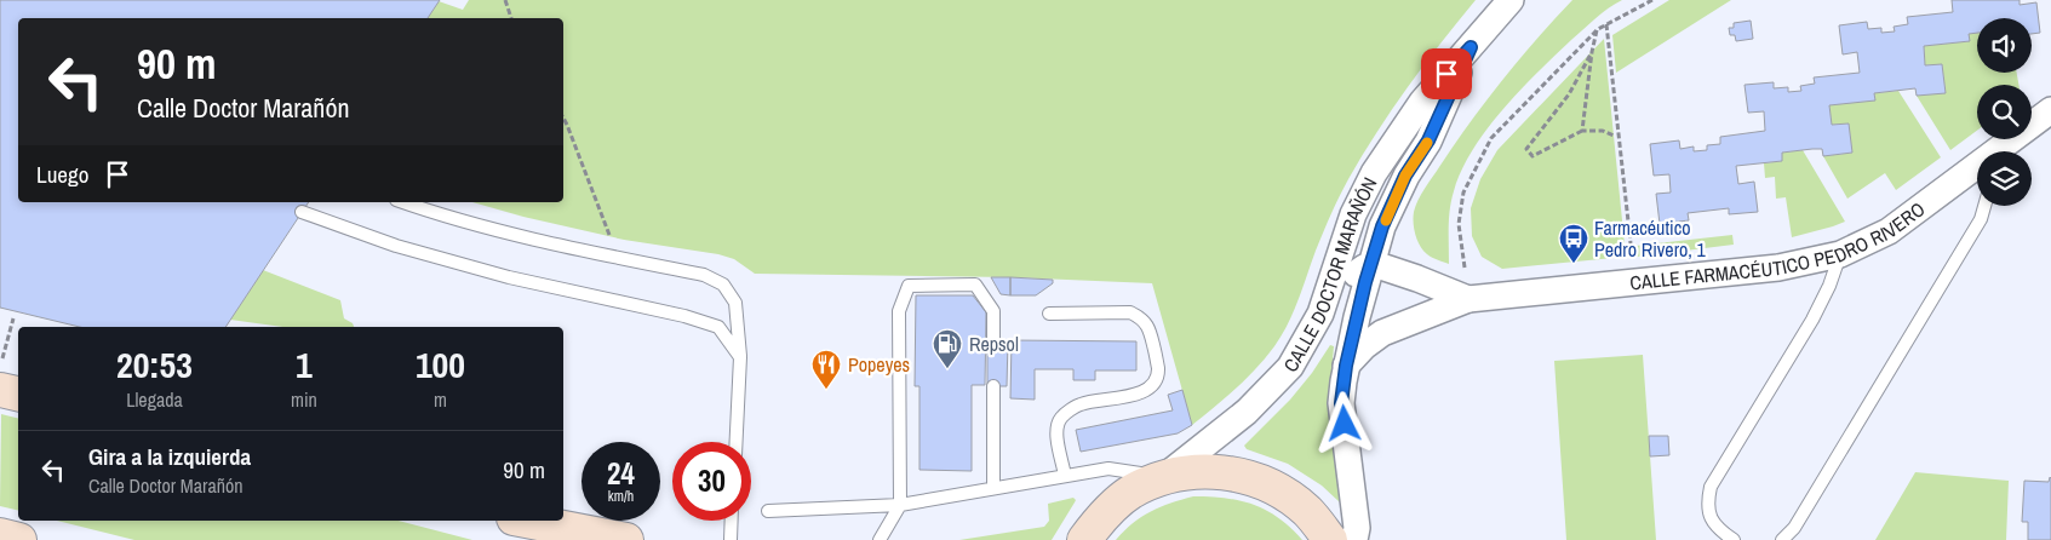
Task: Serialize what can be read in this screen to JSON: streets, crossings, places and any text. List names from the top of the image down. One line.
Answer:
{"streets":{"street":["CALLE FARMACÉUTICO PEDRO RIVERO","CALLE DOCTOR MARAÑÓN"]},"crossings":[["CALLE FARMACÉUTICO PEDRO RIVERO","CALLE DOCTOR MARAÑÓN"]],"places":{"bus stop":["Farmacéutico Pedro Rivero, 1"],"fuel station":["Repsol"],"restaurant":["Popeyes"]},"page":{"turn":["90 m","Calle Doctor Marañón"],"then":"Luego","eta":["20:53","Llegada","1","min","100","m"],"list":[{"name":"Gira a la izquierda","note":"Calle Doctor Marañón","value":"90 m"}],"speed":"24 km/h","limit":"30"}}
